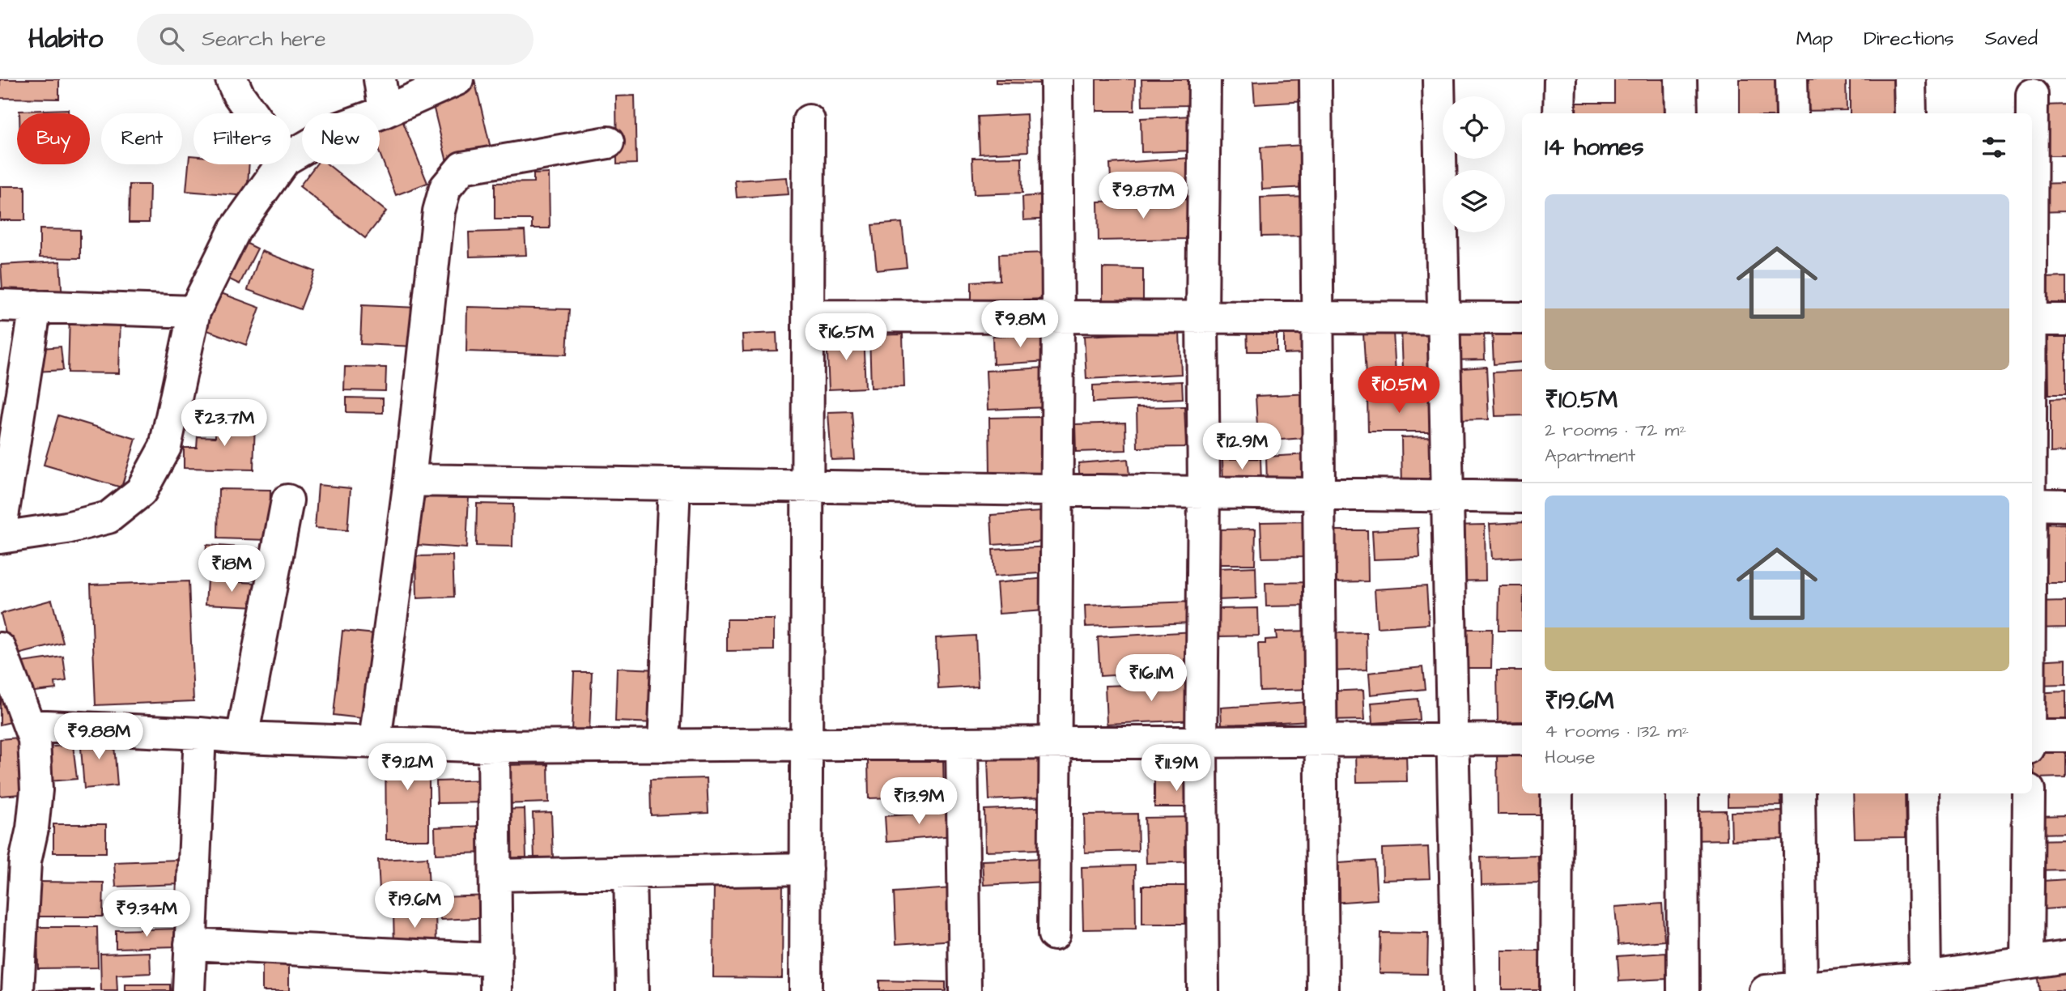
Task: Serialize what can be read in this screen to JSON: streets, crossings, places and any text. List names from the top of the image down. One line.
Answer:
{"page":{"header":"Habito","search":"Search here","nav":["Map","Directions","Saved"],"chip":["Buy","Rent","Filters","New"],"heading":"14 homes","price":["₹9.87M","₹9.8M","₹16.5M","₹10.5M","₹23.7M","₹12.9M","₹18M","₹16.1M","₹9.88M","₹9.12M","₹11.9M","₹13.9M","₹19.6M","₹9.34M"],"list":[{"name":"₹10.5M","note":"2 rooms · 72 m² · Apartment"},{"name":"₹19.6M","note":"4 rooms · 132 m² · House"}]}}
